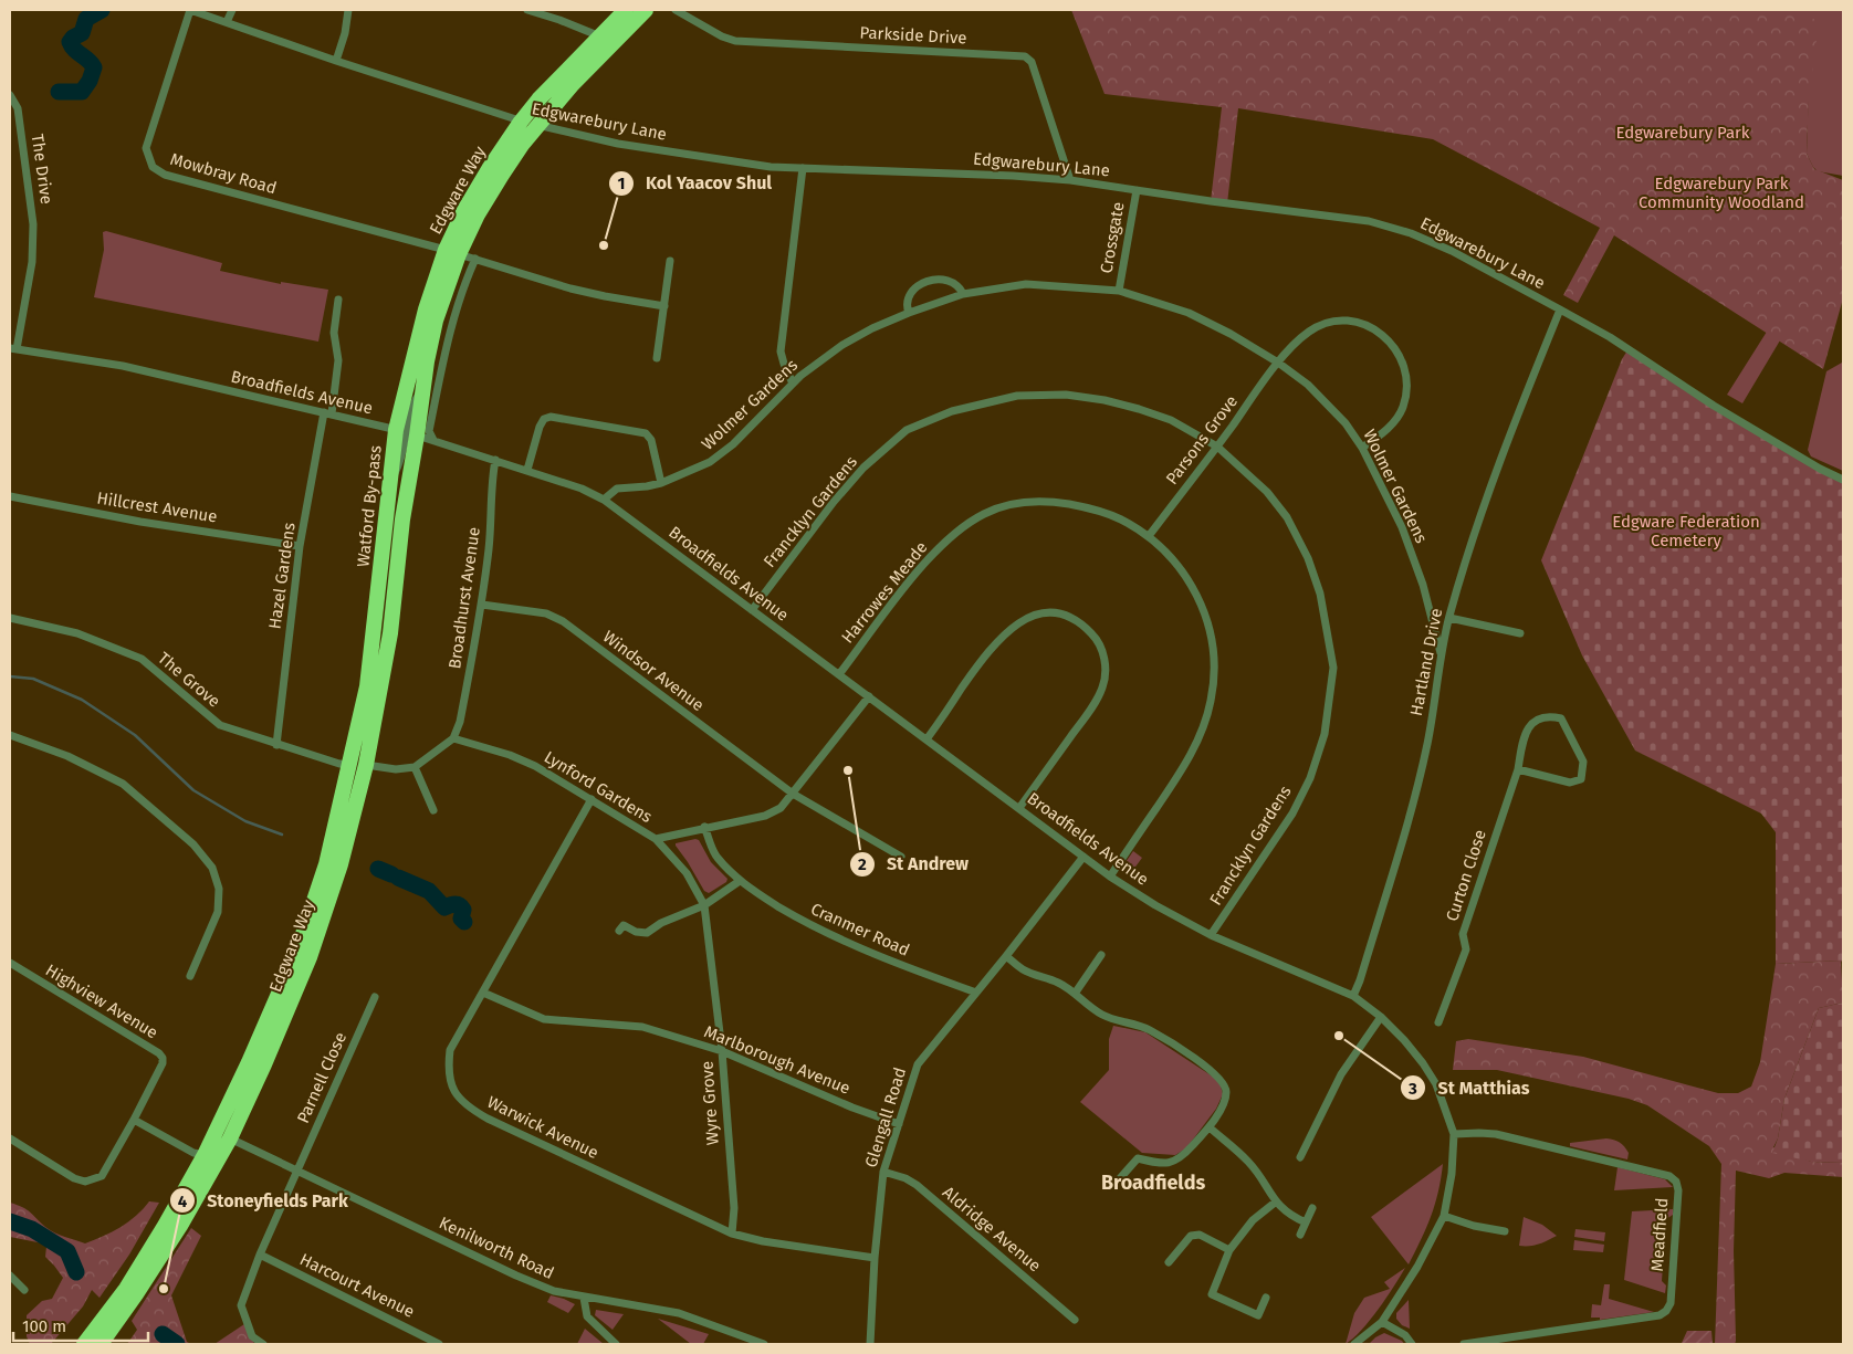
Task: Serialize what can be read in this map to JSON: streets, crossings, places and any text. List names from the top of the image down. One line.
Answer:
{"streets":{"highway":["Edgware Way","Watford By-pass"],"street":["Parkside Drive","Edgwarebury Lane","The Drive","Mowbray Road","Crossgate","Broadfields Avenue","Wolmer Gardens","Parsons Grove","Hillcrest Avenue","Francklyn Gardens","Hazel Gardens","Harrowes Meade","Broadhurst Avenue","Hartland Drive","Windsor Avenue","The Grove","Lynford Gardens","Curton Close","Cranmer Road","Highview Avenue","Marlborough Avenue","Parnell Close","Wyre Grove","Glengall Road","Warwick Avenue","Aldridge Avenue","Meadfield","Kenilworth Road","Harcourt Avenue"]},"crossings":[["Parkside Drive","Edgwarebury Lane"],["Edgwarebury Lane","Mowbray Road"],["Edgwarebury Lane","Edgware Way"],["Edgwarebury Lane","Crossgate"],["Edgwarebury Lane","Hartland Drive"],["The Drive","Broadfields Avenue"],["Mowbray Road","Edgware Way"],["Edgware Way","Broadfields Avenue"],["Edgware Way","Watford By-pass"],["Edgware Way","The Grove"],["Edgware Way","Kenilworth Road"],["Crossgate","Wolmer Gardens"],["Broadfields Avenue","Wolmer Gardens"],["Broadfields Avenue","Watford By-pass"],["Broadfields Avenue","Francklyn Gardens"],["Broadfields Avenue","Hazel Gardens"],["Broadfields Avenue","Harrowes Meade"],["Broadfields Avenue","Broadhurst Avenue"],["Broadfields Avenue","Hartland Drive"],["Broadfields Avenue","Lynford Gardens"],["Broadfields Avenue","Glengall Road"],["Broadfields Avenue","Meadfield"],["Wolmer Gardens","Parsons Grove"],["Wolmer Gardens","Hartland Drive"],["Parsons Grove","Francklyn Gardens"],["Parsons Grove","Harrowes Meade"],["Hillcrest Avenue","Hazel Gardens"],["Hazel Gardens","The Grove"],["Broadhurst Avenue","Windsor Avenue"],["Broadhurst Avenue","Lynford Gardens"],["Windsor Avenue","Lynford Gardens"],["Lynford Gardens","Cranmer Road"],["Lynford Gardens","Warwick Avenue"],["Cranmer Road","Glengall Road"],["Marlborough Avenue","Wyre Grove"],["Marlborough Avenue","Glengall Road"],["Marlborough Avenue","Warwick Avenue"],["Parnell Close","Kenilworth Road"],["Parnell Close","Harcourt Avenue"],["Wyre Grove","Warwick Avenue"],["Glengall Road","Warwick Avenue"],["Glengall Road","Aldridge Avenue"]],"districts":["Broadfields"],"parks":["Edgwarebury Park","Edgwarebury Park Community Woodland","Edgware Federation Cemetery"],"places":["Kol Yaacov Shul","St Andrew","St Matthias","Stoneyfields Park"],"scale_bar":"100 m"}
